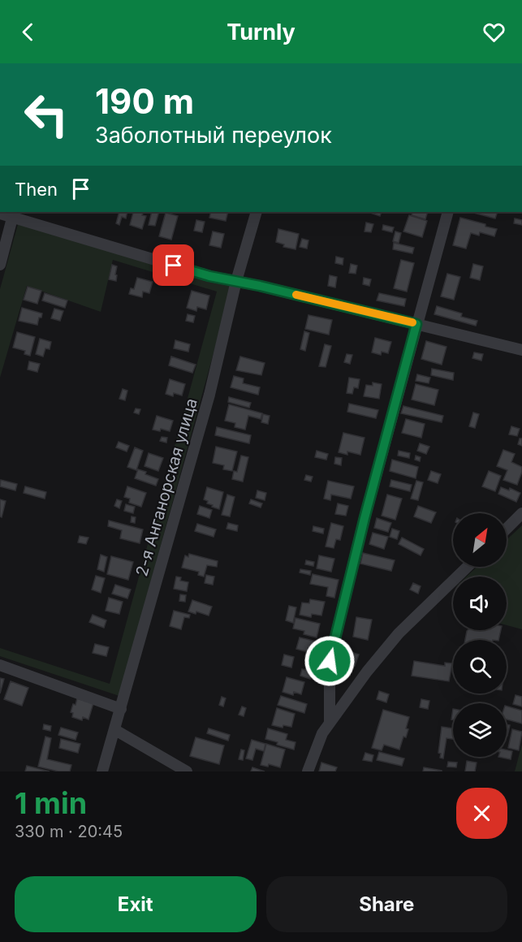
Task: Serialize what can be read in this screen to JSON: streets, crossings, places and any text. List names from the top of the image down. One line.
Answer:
{"streets":{"street":["2-я Анганорская улица"]},"north":"top right","page":{"header":"Turnly","turn":["190 m","Заболотный переулок"],"then":"Then","heading":["1 min","330 m · 20:45"],"buttons":["Exit","Share"]}}
